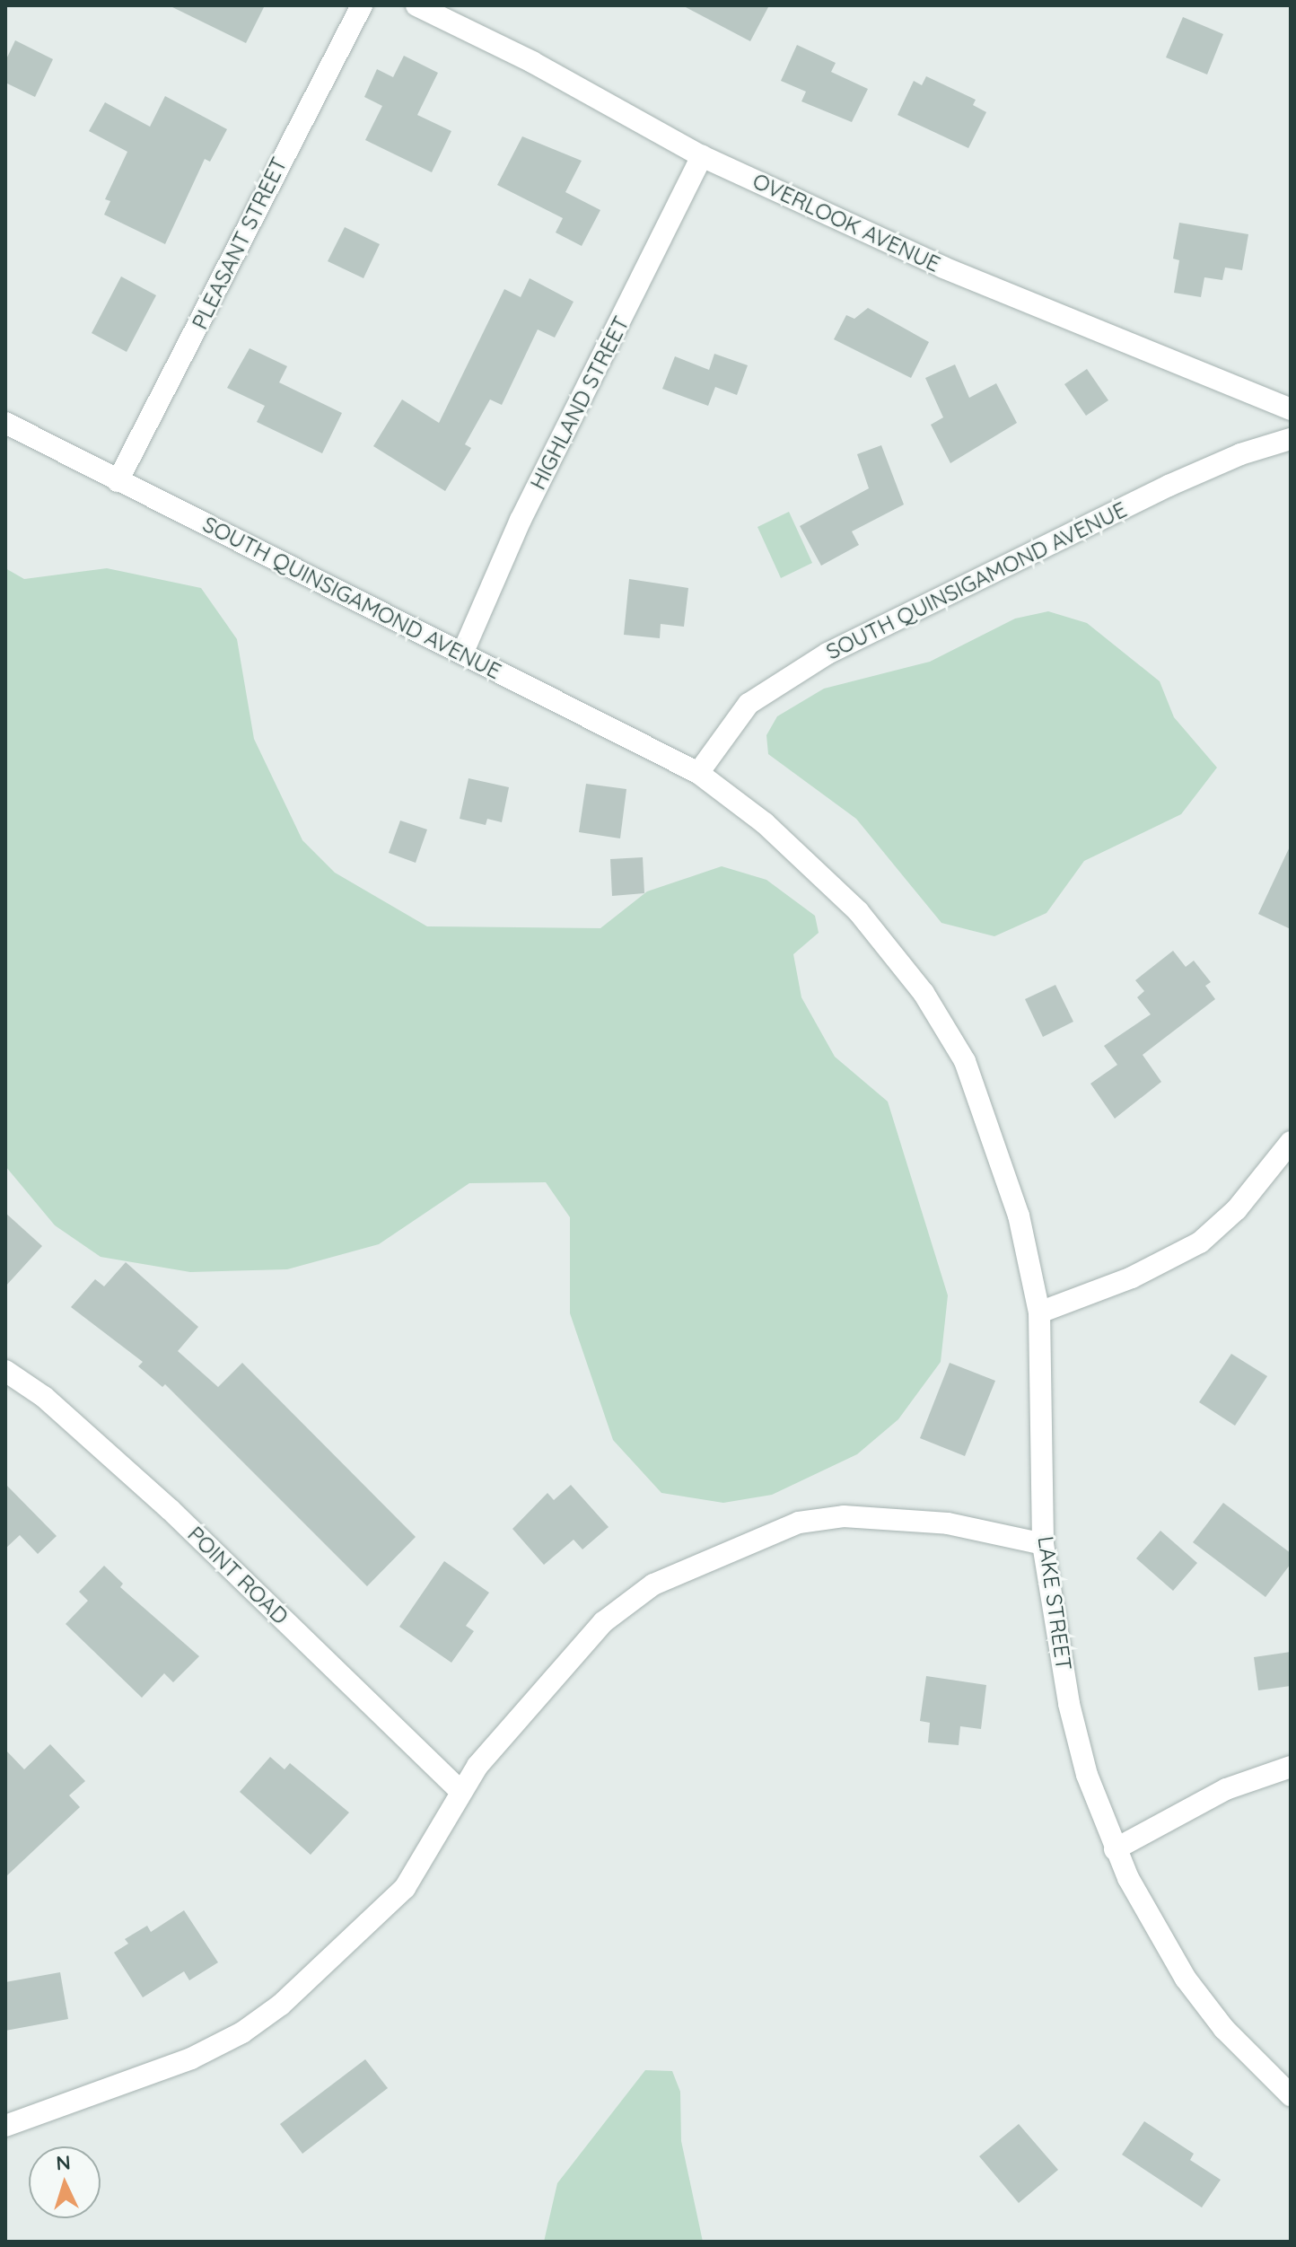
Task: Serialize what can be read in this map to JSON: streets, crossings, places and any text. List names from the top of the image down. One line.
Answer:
{"streets":{"street":["OVERLOOK AVENUE","PLEASANT STREET","HIGHLAND STREET","SOUTH QUINSIGAMOND AVENUE","POINT ROAD","LAKE STREET"]},"crossings":[["OVERLOOK AVENUE","HIGHLAND STREET"],["PLEASANT STREET","SOUTH QUINSIGAMOND AVENUE"],["HIGHLAND STREET","SOUTH QUINSIGAMOND AVENUE"],["SOUTH QUINSIGAMOND AVENUE","LAKE STREET"]],"north":"top"}
